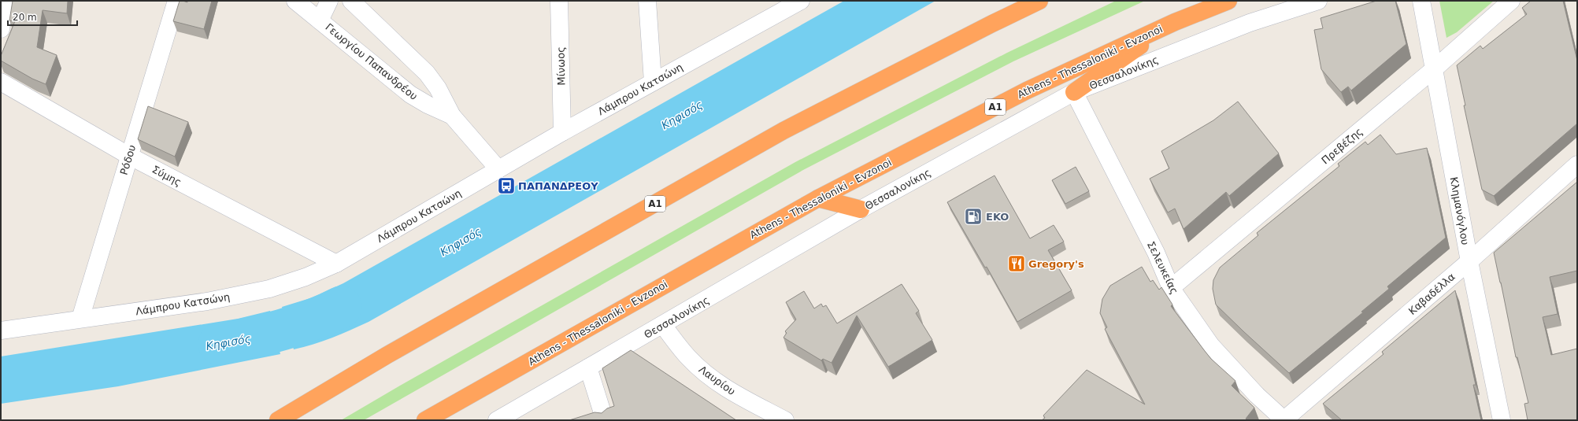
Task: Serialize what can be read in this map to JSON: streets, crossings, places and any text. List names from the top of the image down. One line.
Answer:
{"streets":{"highway":["Athens - Thessaloniki - Evzonoi","Α1"],"street":["Γεωργίου Παπανδρέου","Μίνωος","Θεσσαλονίκης","Λάμπρου Κατσώνη","Πρεβέζης","Ρόδου","Σύμης","Κλημανόγλου","Σελευκείας","Καβαδέλλα","Λαυρίου"]},"crossings":[["Γεωργίου Παπανδρέου","Λάμπρου Κατσώνη"],["Μίνωος","Λάμπρου Κατσώνη"],["Θεσσαλονίκης","Σελευκείας"],["Θεσσαλονίκης","Λαυρίου"],["Λάμπρου Κατσώνη","Ρόδου"],["Λάμπρου Κατσώνη","Σύμης"],["Πρεβέζης","Κλημανόγλου"],["Πρεβέζης","Σελευκείας"],["Ρόδου","Σύμης"],["Κλημανόγλου","Καβαδέλλα"],["Σελευκείας","Καβαδέλλα"]],"water":["Κηφισός"],"places":{"bus stop":["ΠΑΠΑΝΔΡΕΟΥ"],"fuel station":["EKO"],"restaurant":["Gregory's"]},"scale_bar":"20 m"}
